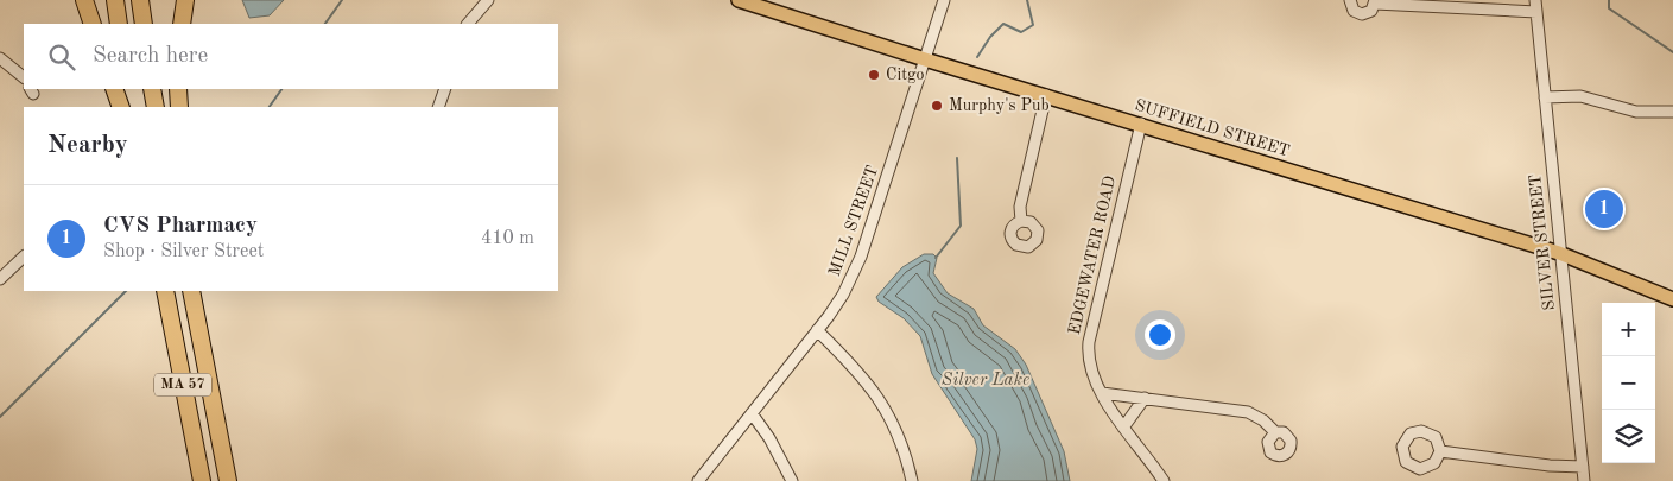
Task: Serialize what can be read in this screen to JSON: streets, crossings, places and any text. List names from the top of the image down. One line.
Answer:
{"streets":{"highway":["MA 57"],"main road":["SUFFIELD STREET"],"street":["MILL STREET","SILVER STREET","EDGEWATER ROAD"]},"crossings":[["SUFFIELD STREET","MILL STREET"],["SUFFIELD STREET","SILVER STREET"],["SUFFIELD STREET","EDGEWATER ROAD"]],"water":["Silver Lake"],"places":["Citgo","Murphy's Pub"],"page":{"search":"Search here","heading":"Nearby","list":[{"mark":"1","name":"CVS Pharmacy","note":"Shop · Silver Street","value":"410 m"}],"pins":"1","map_buttons":["+","−"]}}
